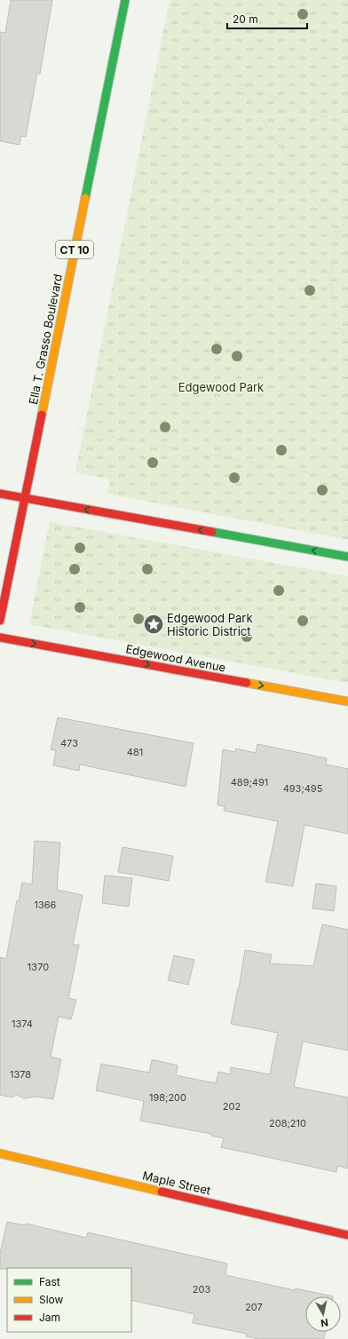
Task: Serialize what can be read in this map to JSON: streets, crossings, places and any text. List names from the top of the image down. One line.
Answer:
{"streets":{"street":["CT 10","Ella T. Grasso Boulevard","Edgewood Avenue","Maple Street"]},"one_way":["Edgewood Avenue"],"parks":["Edgewood Park"],"places":{"place":["Edgewood Park Historic District"]},"house_numbers":["473","481","489;491","493;495","1366","1370","1374","1378","198;200","202","208;210","203","207"],"legend":["Fast","Slow","Jam"],"scale_bar":"20 m","north":"bottom"}
